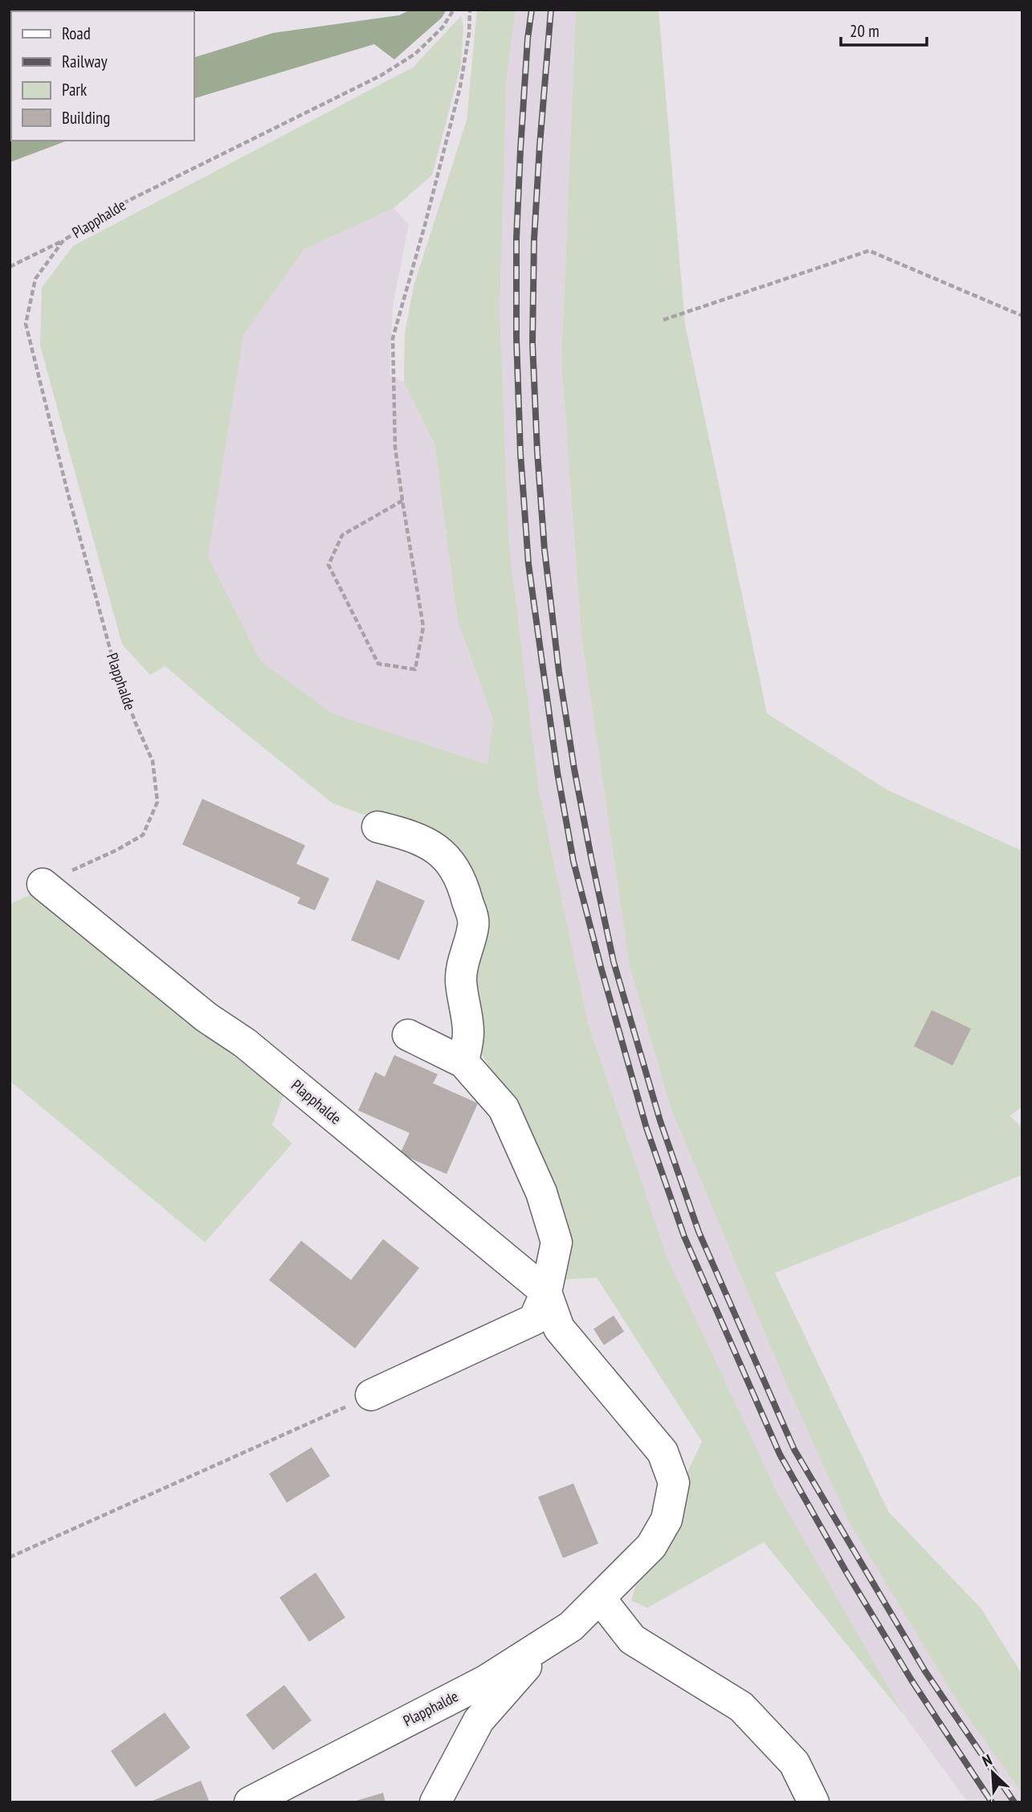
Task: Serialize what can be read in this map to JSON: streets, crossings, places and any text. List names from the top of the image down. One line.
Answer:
{"streets":{"street":["Plapphalde"]},"legend":["Road","Railway","Park","Building"],"scale_bar":"20 m","north":"top left"}
